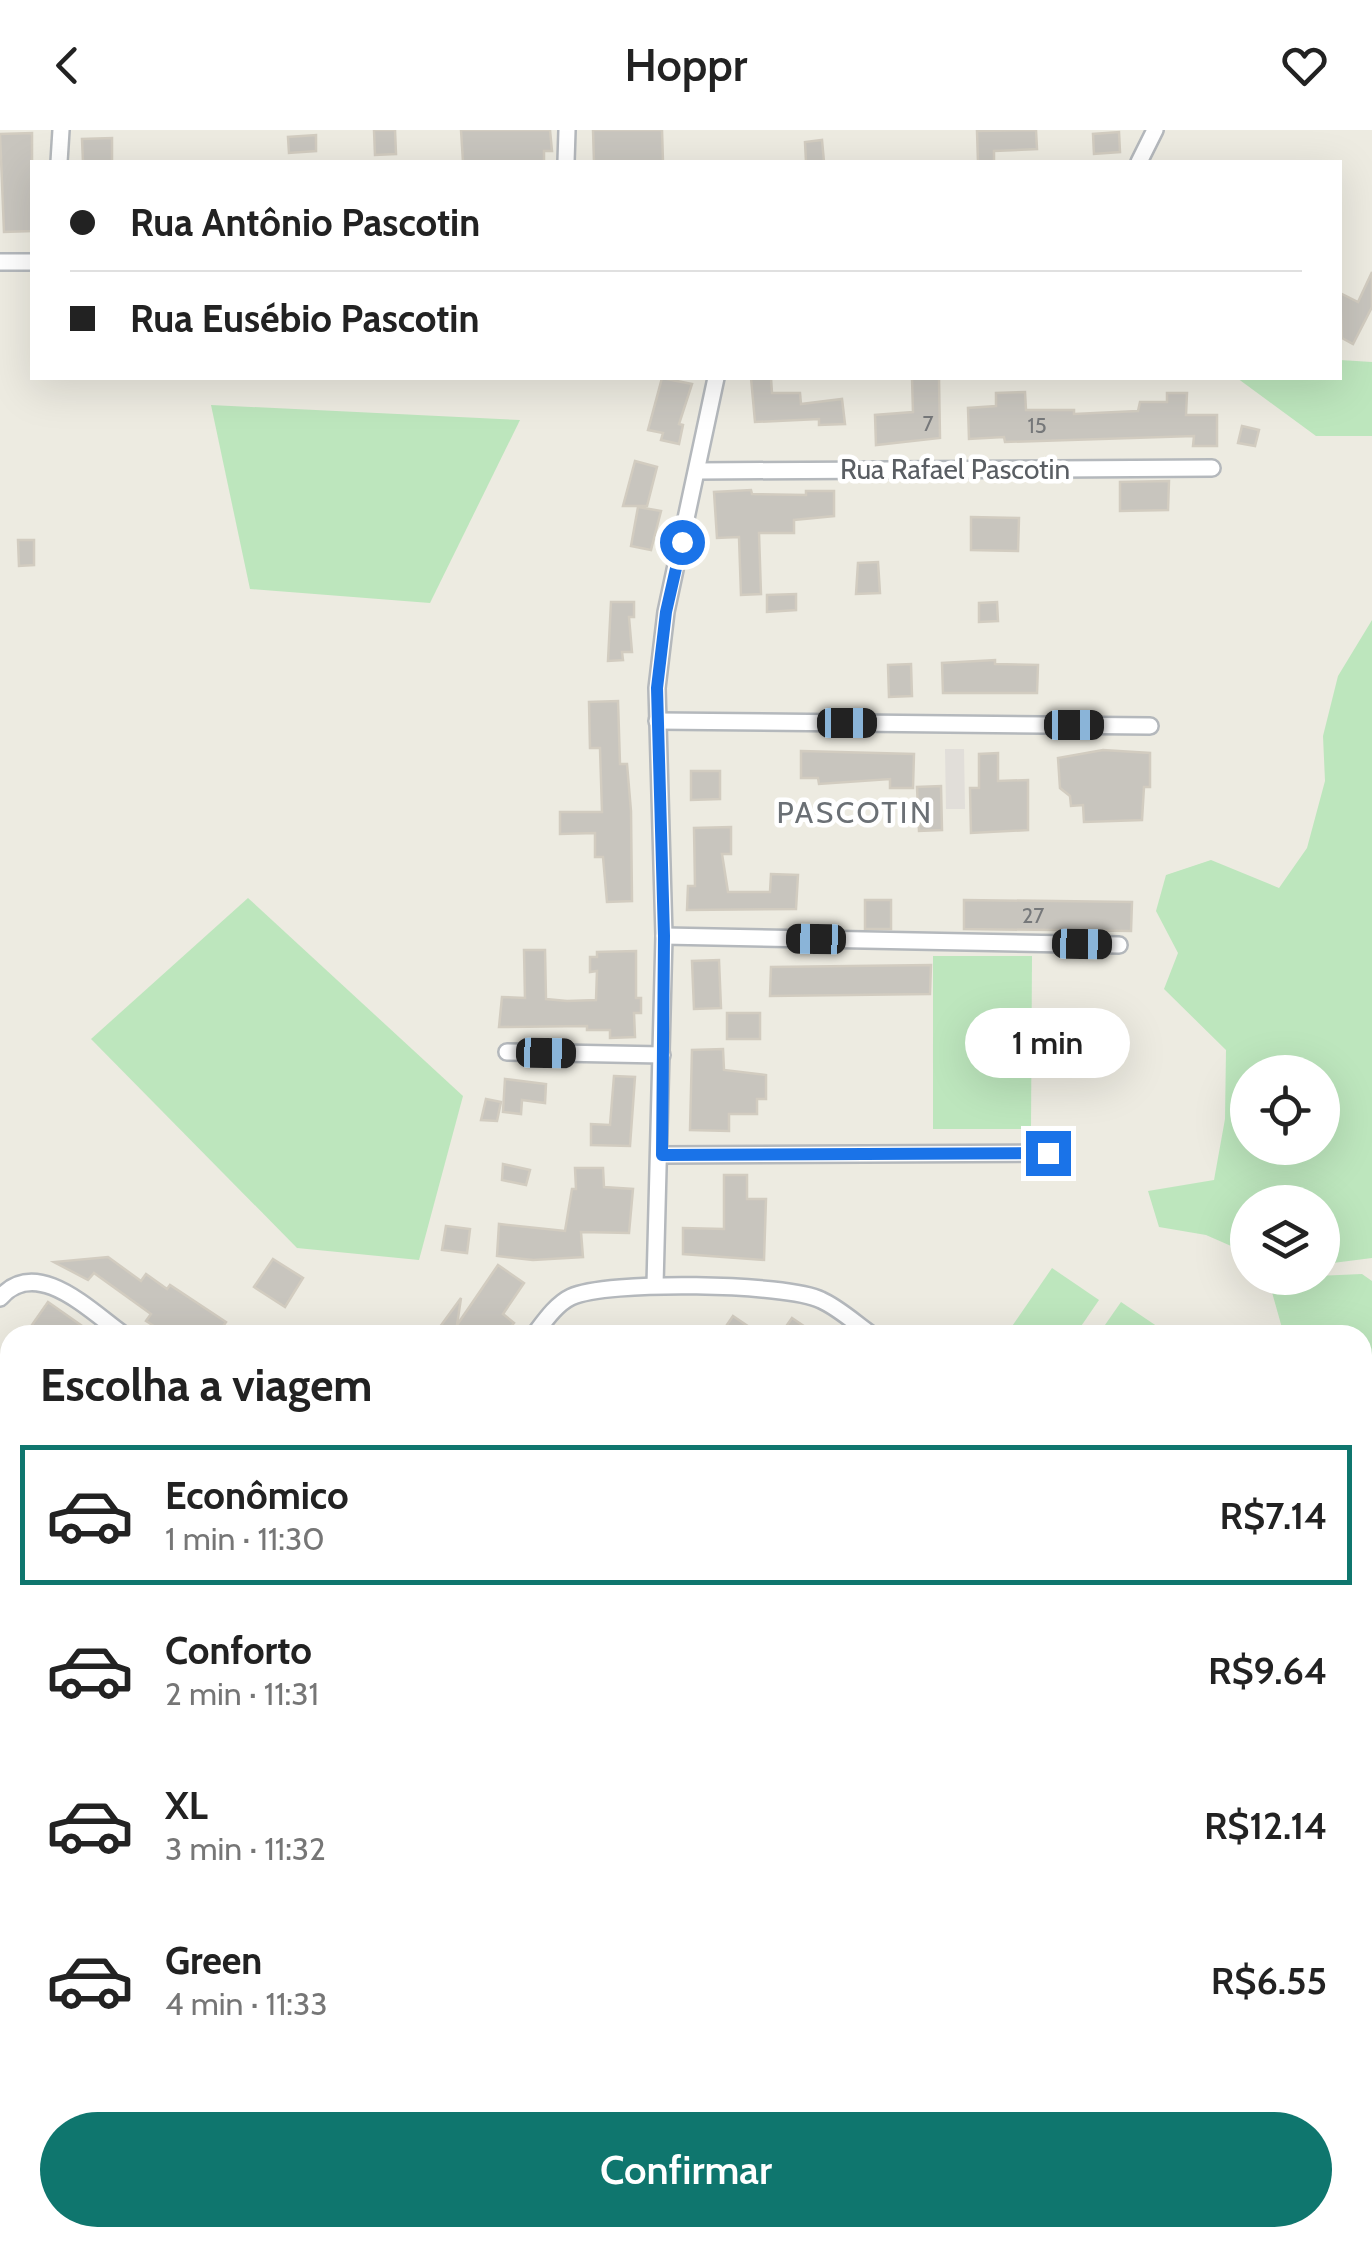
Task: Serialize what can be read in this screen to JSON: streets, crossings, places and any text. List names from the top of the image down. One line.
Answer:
{"streets":{"street":["Rua Rafael Pascotin"]},"districts":["PASCOTIN"],"house_numbers":["7","15","27"],"page":{"header":"Hoppr","banner":["Rua Antônio Pascotin","Rua Eusébio Pascotin"],"bubble":"1 min","heading":"Escolha a viagem","list":[{"name":"Econômico","note":"1 min · 11:30","value":"R$7.14"},{"name":"Conforto","note":"2 min · 11:31","value":"R$9.64"},{"name":"XL","note":"3 min · 11:32","value":"R$12.14"},{"name":"Green","note":"4 min · 11:33","value":"R$6.55"}],"buttons":"Confirmar"}}
